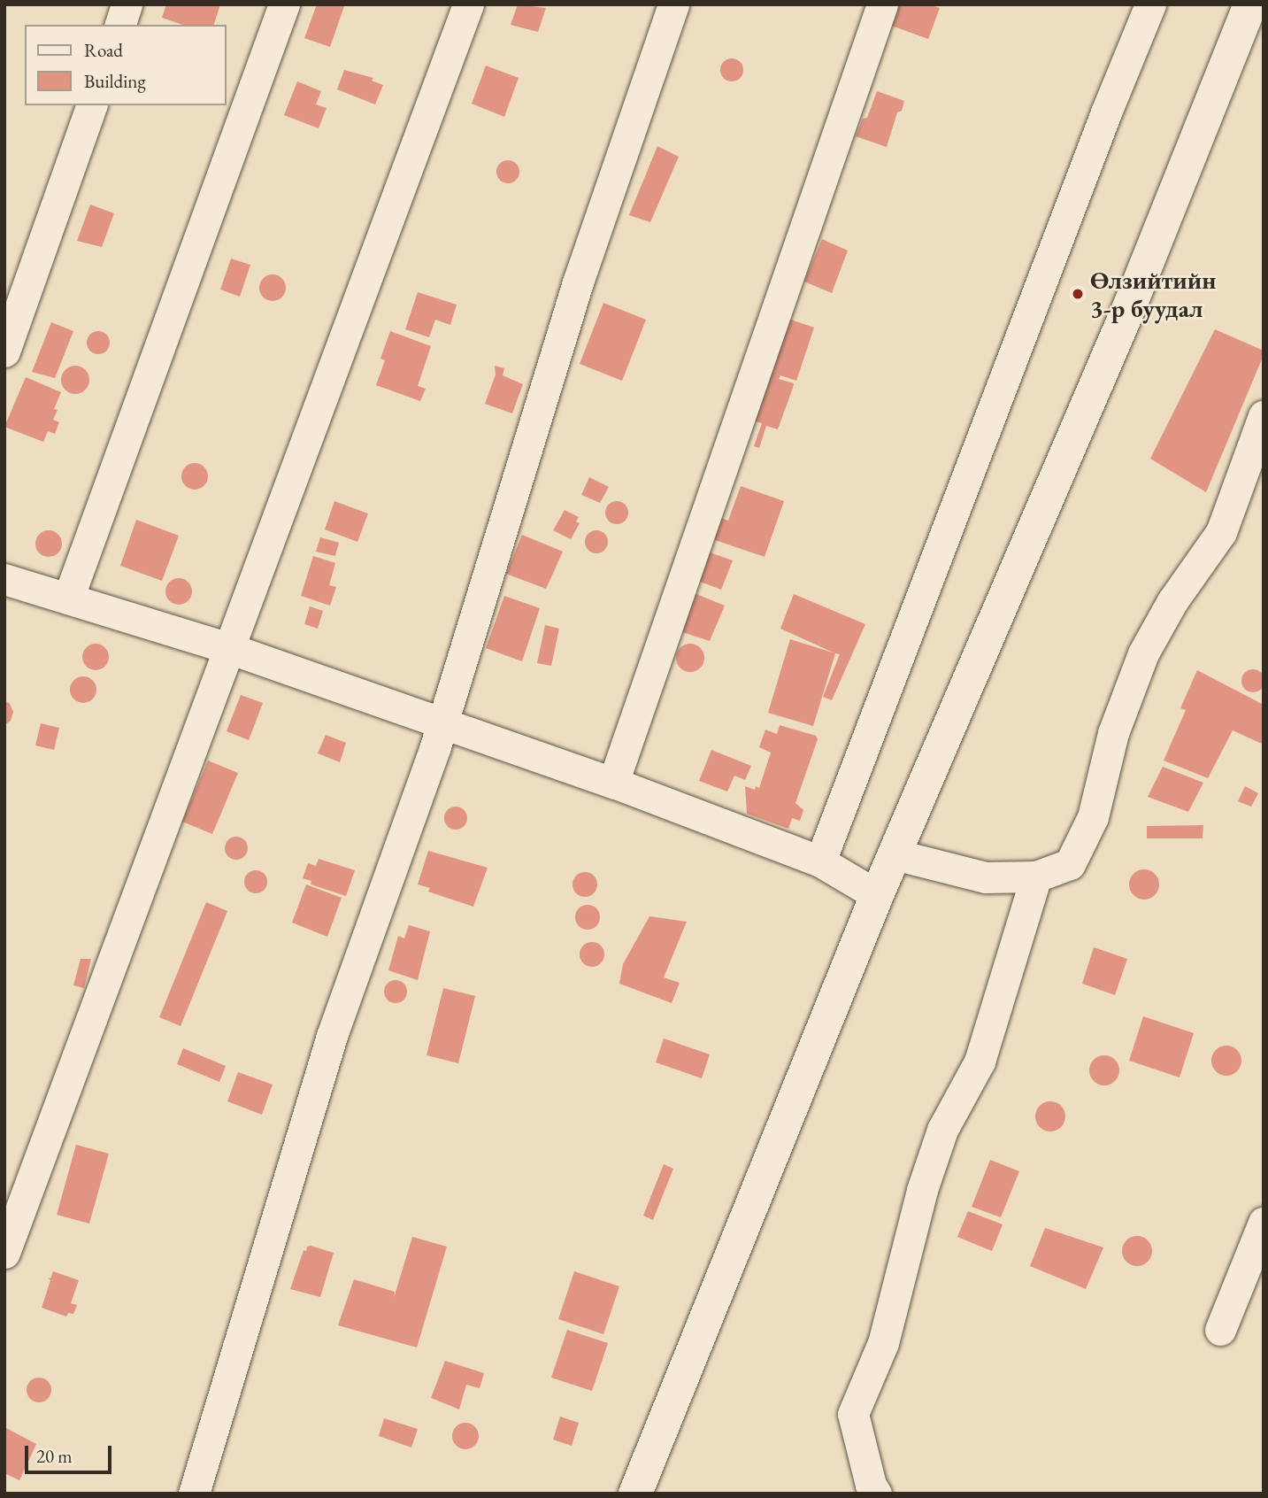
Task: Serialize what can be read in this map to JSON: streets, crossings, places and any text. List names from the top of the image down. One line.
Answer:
{"places":["Өлзийтийн 3-р буудал"],"legend":["Road","Building"],"scale_bar":"20 m"}
